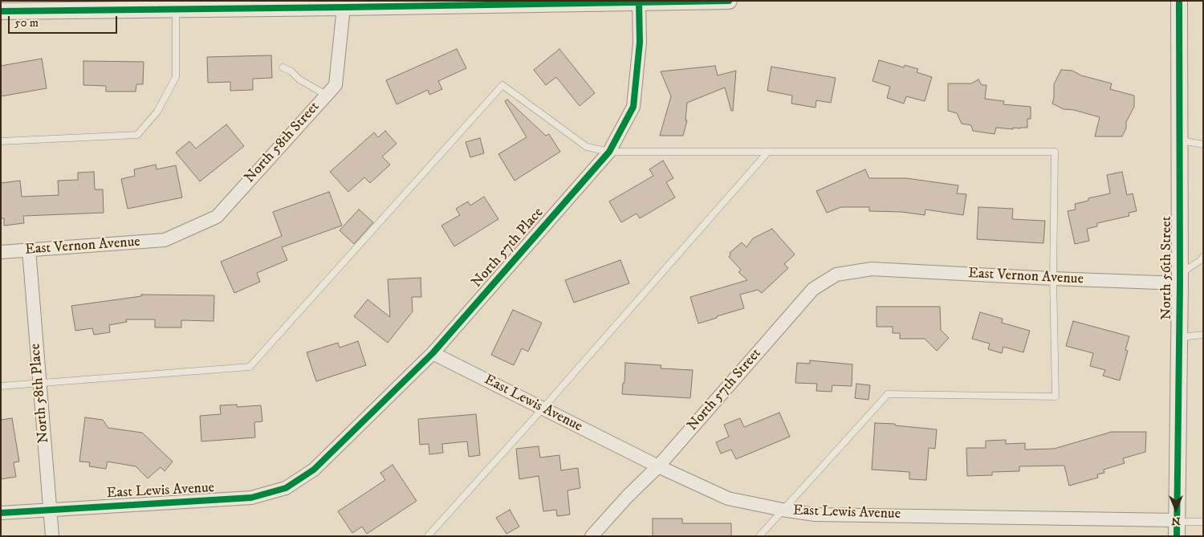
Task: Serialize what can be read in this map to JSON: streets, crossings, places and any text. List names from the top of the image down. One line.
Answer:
{"streets":{"street":["North 58th Street","East Vernon Avenue","North 57th Place","North 56th Street","North 57th Street","North 58th Place","East Lewis Avenue"]},"crossings":[["North 58th Street","East Vernon Avenue"],["East Vernon Avenue","North 56th Street"],["East Vernon Avenue","North 57th Street"],["East Vernon Avenue","North 58th Place"],["North 57th Place","East Lewis Avenue"],["North 56th Street","East Lewis Avenue"],["North 57th Street","East Lewis Avenue"],["North 58th Place","East Lewis Avenue"]],"scale_bar":"50 m","north":"bottom"}
